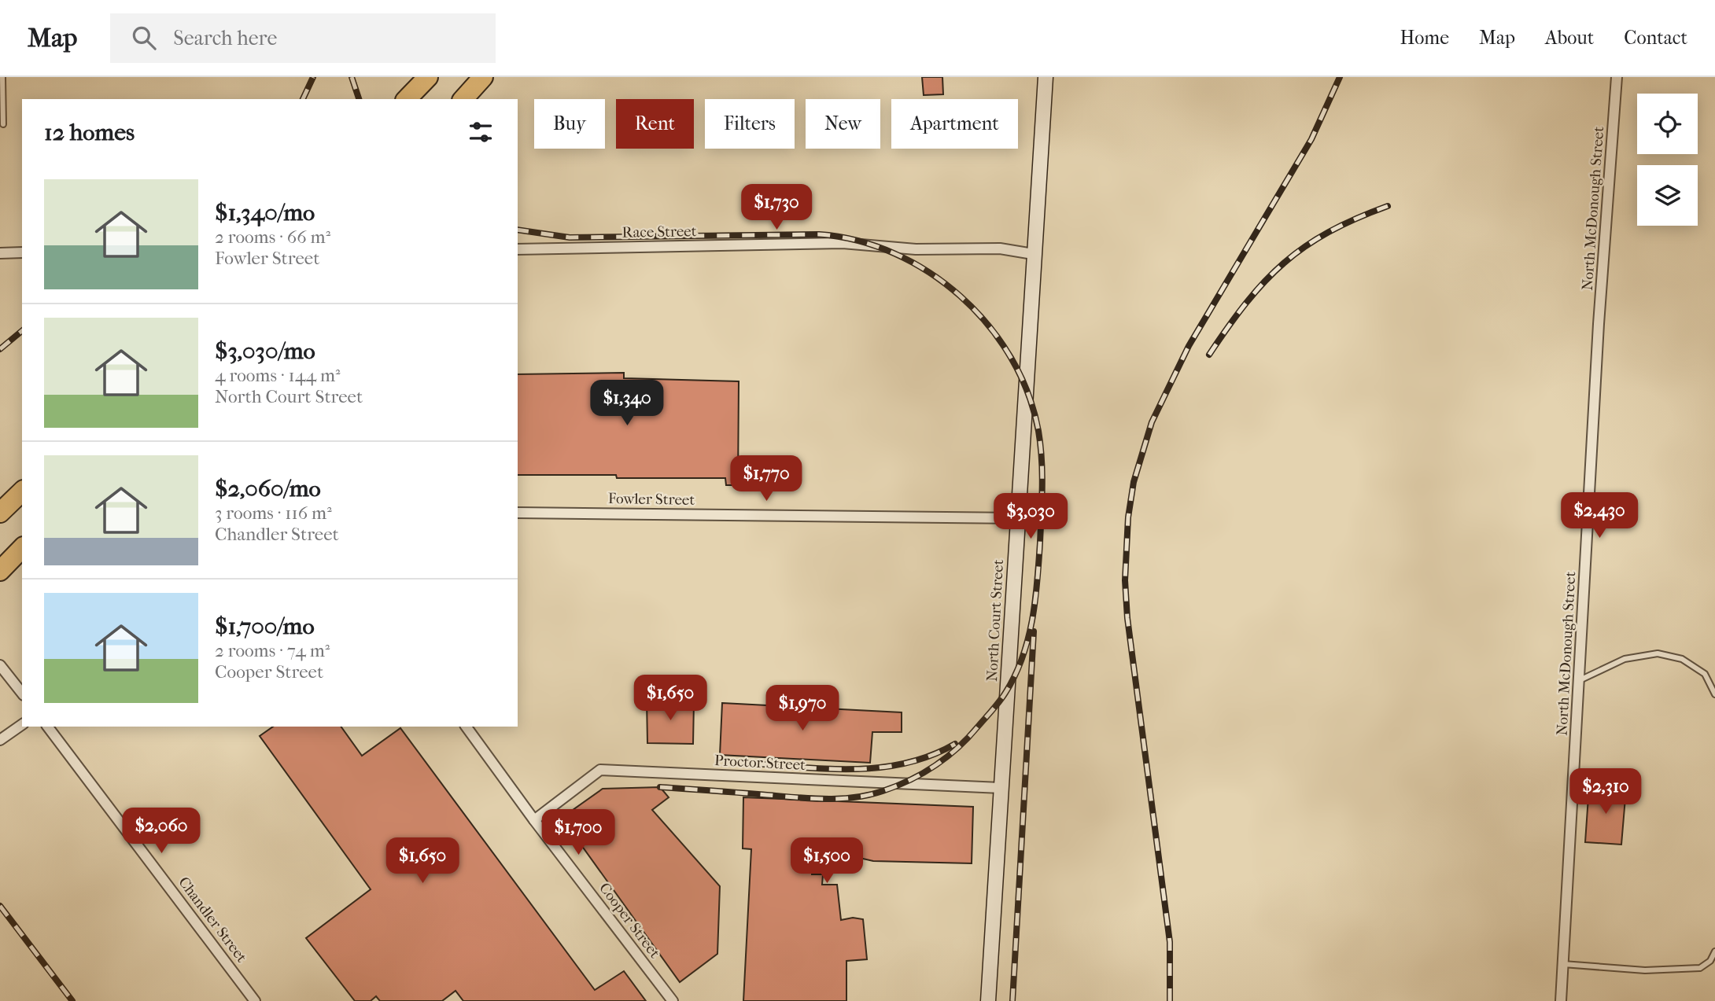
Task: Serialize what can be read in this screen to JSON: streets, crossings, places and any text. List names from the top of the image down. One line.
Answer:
{"streets":{"main road":["North Court Street"],"street":["North McDonough Street","Race Street","Fowler Street","Proctor Street","Chandler Street","Cooper Street"]},"crossings":[["Race Street","North Court Street"],["Fowler Street","North Court Street"],["North Court Street","Proctor Street"],["Proctor Street","Cooper Street"]],"page":{"header":"Map","search":"Search here","nav":["Home","Map","About","Contact"],"chip":["Buy","Rent","Filters","New","Apartment"],"heading":"12 homes","list":[{"name":"$1,340/mo","note":"2 rooms · 66 m² · Fowler Street"},{"name":"$3,030/mo","note":"4 rooms · 144 m² · North Court Street"},{"name":"$2,060/mo","note":"3 rooms · 116 m² · Chandler Street"},{"name":"$1,700/mo","note":"2 rooms · 74 m² · Cooper Street"}],"price":["$1,730","$1,340","$1,770","$2,430","$3,030","$1,650","$1,970","$2,310","$2,060","$1,700","$1,650","$1,500"]}}
